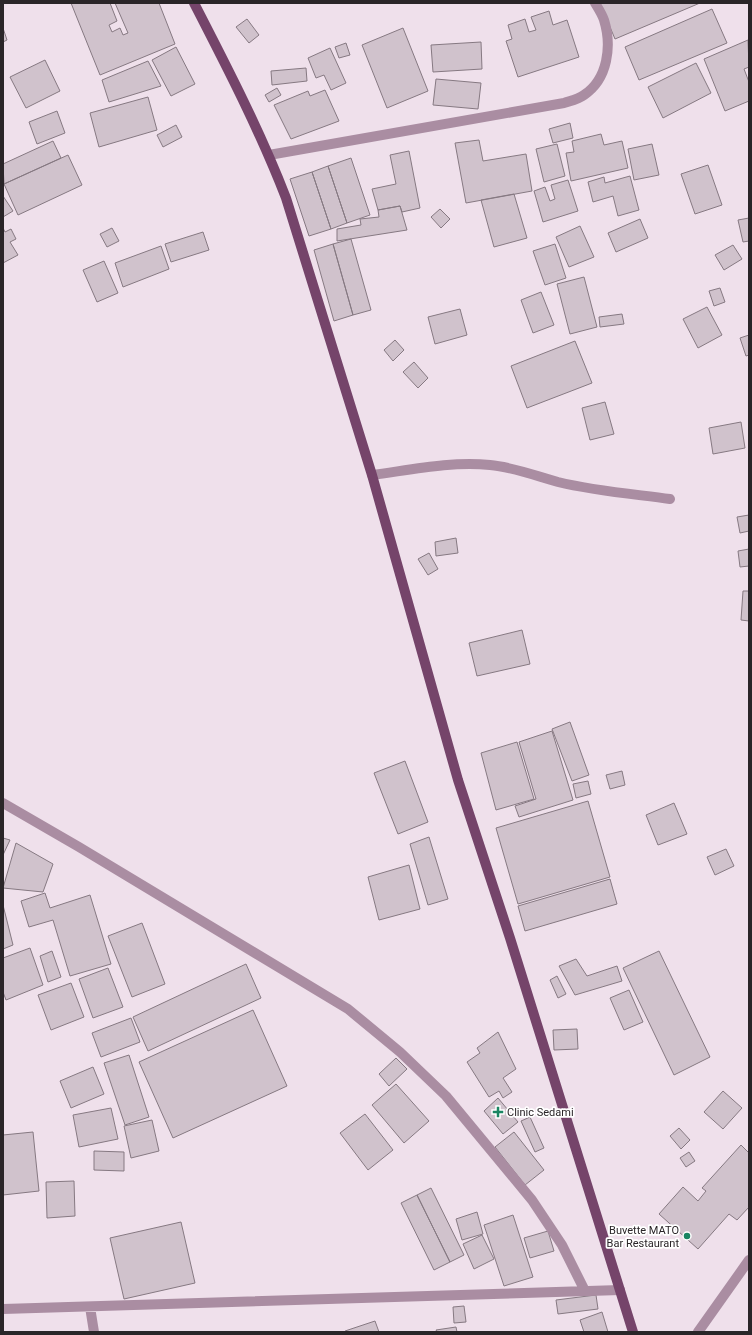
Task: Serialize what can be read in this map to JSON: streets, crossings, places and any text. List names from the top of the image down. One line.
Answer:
{"places":{"health":["Clinic Sedami"],"other":["Buvette MATO Bar Restaurant"]}}
